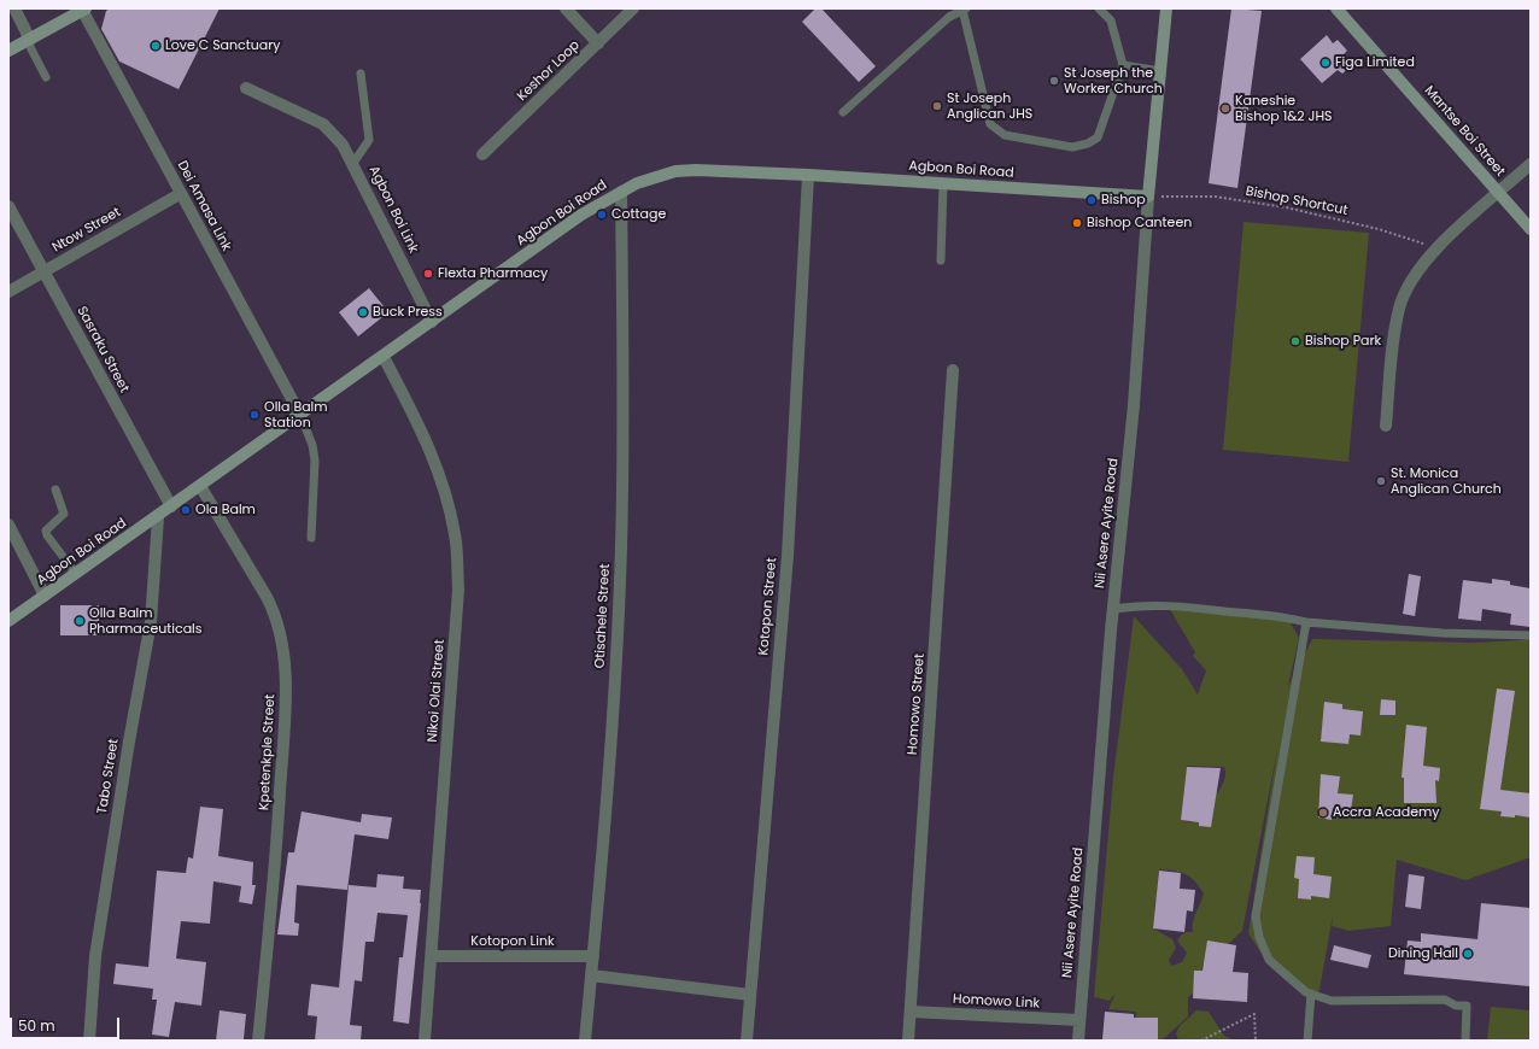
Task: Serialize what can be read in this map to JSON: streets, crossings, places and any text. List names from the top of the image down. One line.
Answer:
{"streets":{"street":["Keshor Loop","Mantse Boi Street","Agbon Boi Road","Dei Amasa Link","Agbon Boi Link","Ntow Street","Sasraku Street","Nii Asere Ayite Road","Kotopon Street","Otisahele Street","Nikoi Olai Street","Homowo Street","Kpetenkple Street","Tabo Street","Kotopon Link","Homowo Link"],"path":["Bishop Shortcut"]},"crossings":[["Agbon Boi Road","Bishop Shortcut"],["Agbon Boi Road","Dei Amasa Link"],["Agbon Boi Road","Agbon Boi Link"],["Agbon Boi Road","Sasraku Street"],["Agbon Boi Road","Nii Asere Ayite Road"],["Agbon Boi Road","Kotopon Street"],["Agbon Boi Road","Otisahele Street"],["Agbon Boi Road","Nikoi Olai Street"],["Agbon Boi Road","Kpetenkple Street"],["Agbon Boi Road","Tabo Street"],["Bishop Shortcut","Nii Asere Ayite Road"],["Dei Amasa Link","Ntow Street"],["Ntow Street","Sasraku Street"],["Nii Asere Ayite Road","Homowo Link"],["Otisahele Street","Kotopon Link"],["Nikoi Olai Street","Kotopon Link"],["Homowo Street","Homowo Link"]],"places":["Love C Sanctuary","Figa Limited","St Joseph the Worker Church","St Joseph Anglican JHS","Kaneshie Bishop 1&2 JHS","Bishop","Cottage","Bishop Canteen","Flexta Pharmacy","Buck Press","Bishop Park","Olla Balm Station","St. Monica Anglican Church","Ola Balm","Olla Balm Pharmaceuticals","Accra Academy","Dining Hall"],"scale_bar":"50 m"}
